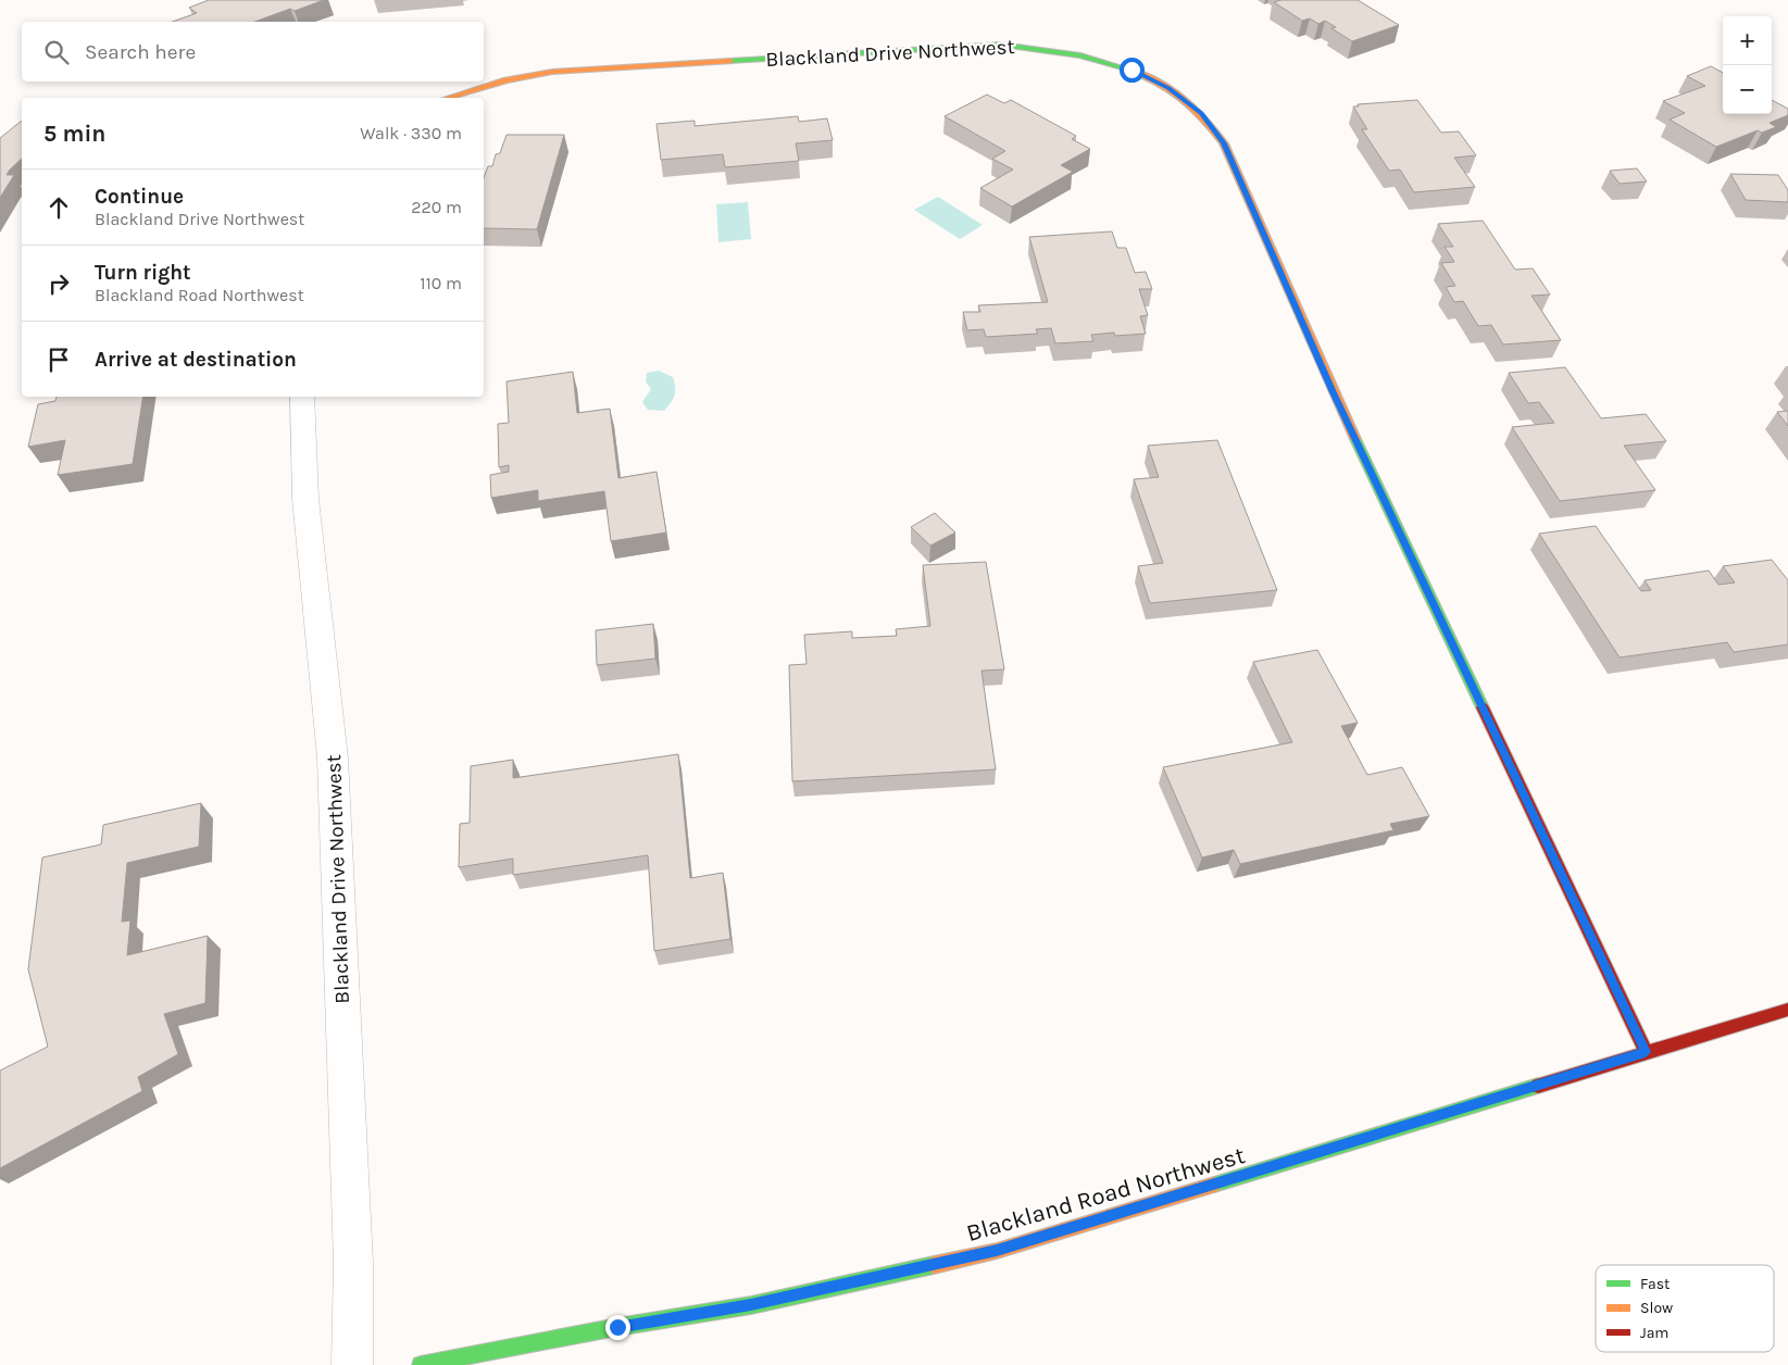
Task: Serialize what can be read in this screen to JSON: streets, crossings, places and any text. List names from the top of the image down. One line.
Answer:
{"streets":{"street":["Blackland Drive Northwest","Blackland Road Northwest"]},"crossings":[["Blackland Drive Northwest","Blackland Road Northwest"]],"legend":["Fast","Slow","Jam"],"page":{"map_buttons":["+","−"],"search":"Search here","heading":["5 min","Walk · 330 m"],"list":[["Continue","Blackland Drive Northwest","220 m"],["Turn right","Blackland Road Northwest","110 m"],"Arrive at destination"]}}
